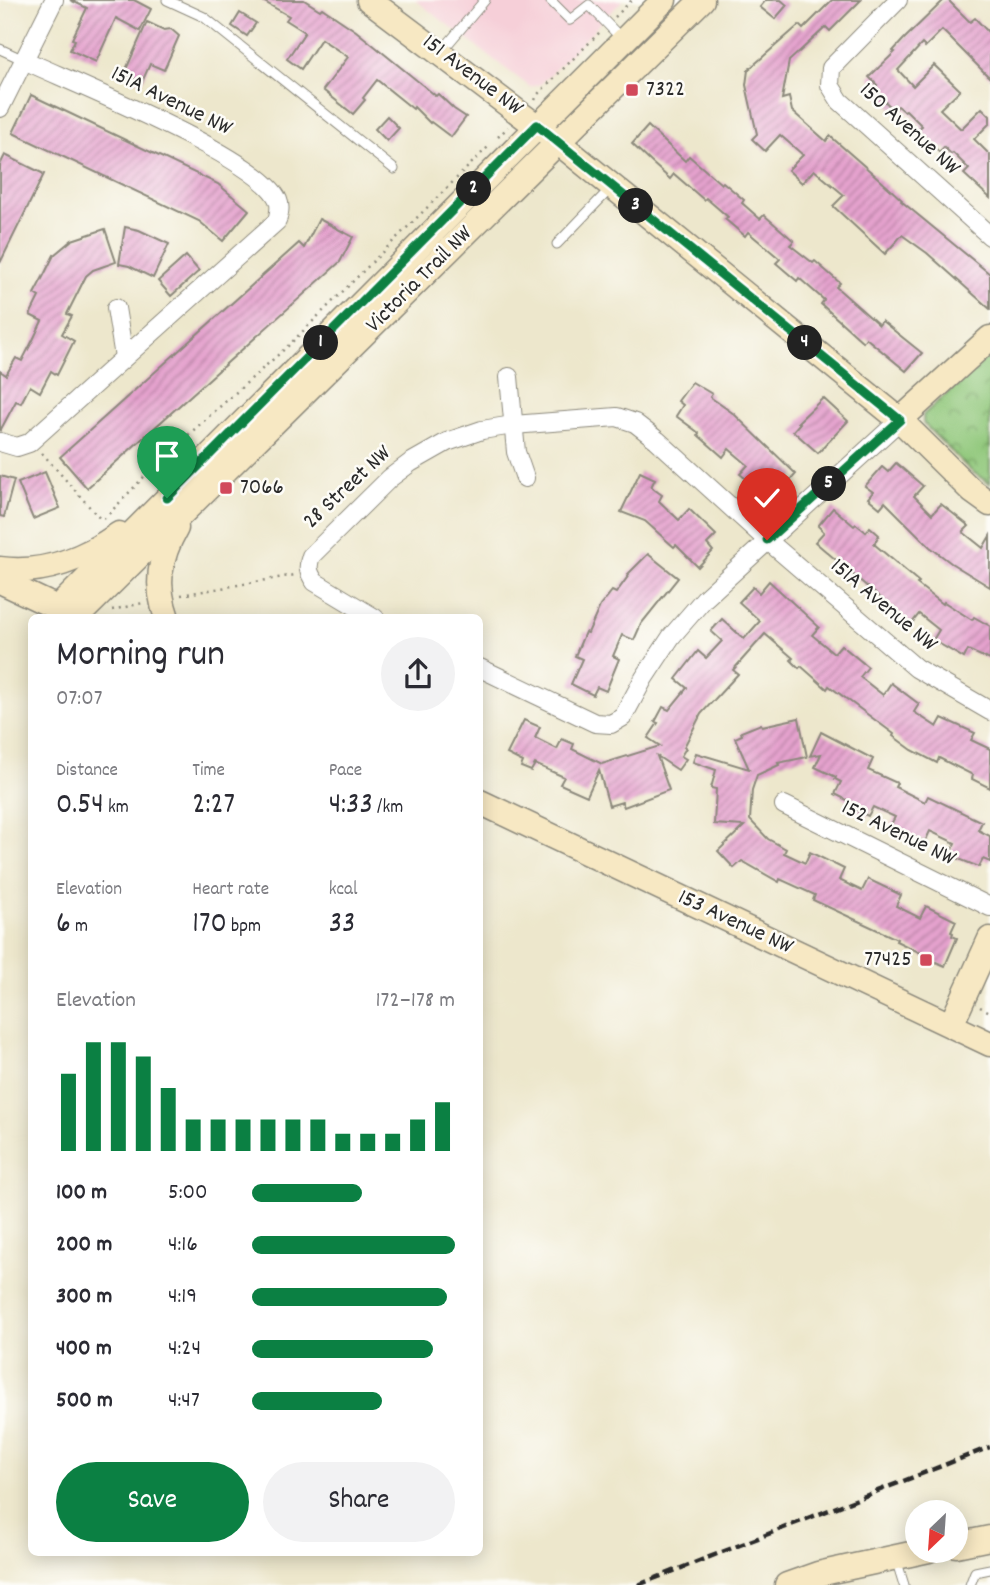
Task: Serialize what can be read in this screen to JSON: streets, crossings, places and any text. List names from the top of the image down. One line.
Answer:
{"streets":{"main road":["151 Avenue NW","Victoria Trail NW","153 Avenue NW"],"street":["151A Avenue NW","150 Avenue NW","28 Street NW","152 Avenue NW"]},"crossings":[["151 Avenue NW","Victoria Trail NW"],["151A Avenue NW","28 Street NW"]],"places":{"transit":["7322","7066","77425"]},"north":"bottom left","page":{"pins":["2","3","1","4","5"],"heading":["Morning run","07:07"],"stats":[["Distance","0.54 km"],["Time","2:27"],["Pace","4:33 /km"],["Elevation","6 m"],["Heart rate","170 bpm"],["kcal","33"]],"chart":["Elevation","172–178 m"],"list":[{"name":"100 m","note":"5:00"},{"name":"200 m","note":"4:16"},{"name":"300 m","note":"4:19"},{"name":"400 m","note":"4:24"},{"name":"500 m","note":"4:47"}],"buttons":["Save","Share"]}}
